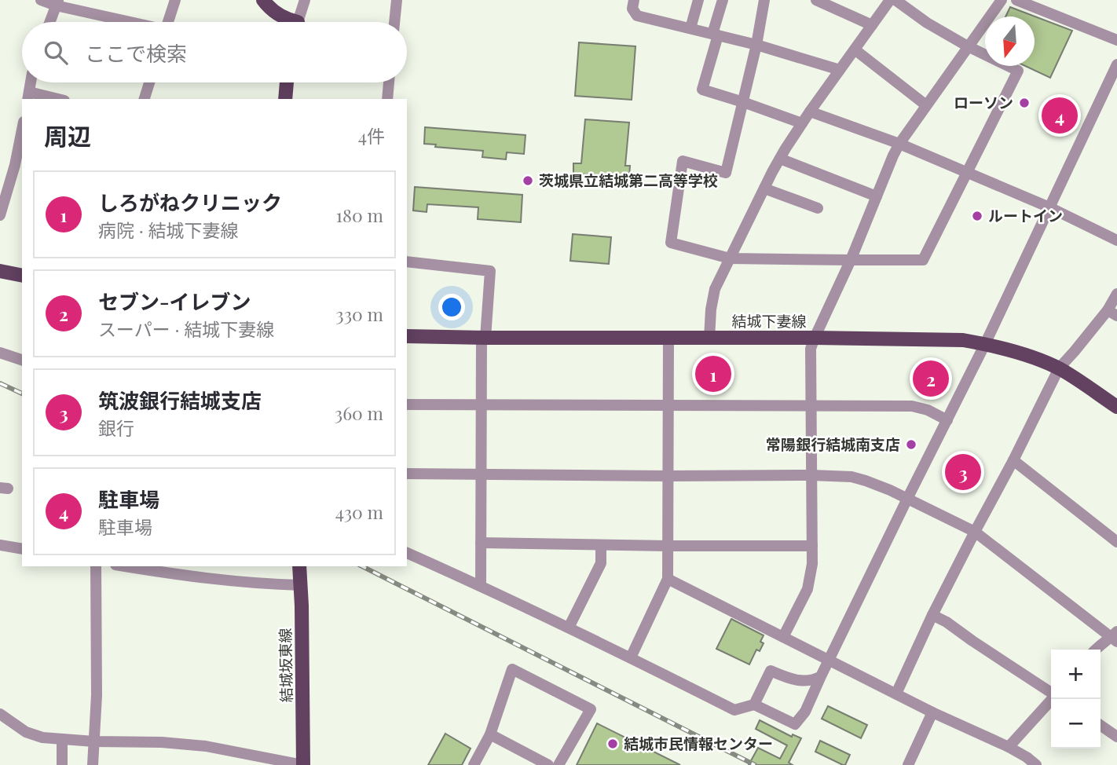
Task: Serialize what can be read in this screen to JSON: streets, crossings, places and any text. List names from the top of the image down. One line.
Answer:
{"streets":{"main road":["結城下妻線","結城坂東線"]},"places":["ローソン","茨城県立結城第二高等学校","ルートイン","常陽銀行結城南支店","結城市民情報センター"],"north":"bottom","page":{"search":"ここで検索","pins":["4","1","2","3"],"heading":["周辺","4件"],"list":[{"mark":"1","name":"しろがねクリニック","note":"病院 · 結城下妻線","value":"180 m"},{"mark":"2","name":"セブン-イレブン","note":"スーパー · 結城下妻線","value":"330 m"},{"mark":"3","name":"筑波銀行結城支店","note":"銀行","value":"360 m"},{"mark":"4","name":"駐車場","note":"駐車場","value":"430 m"}],"map_buttons":["+","−"]}}
